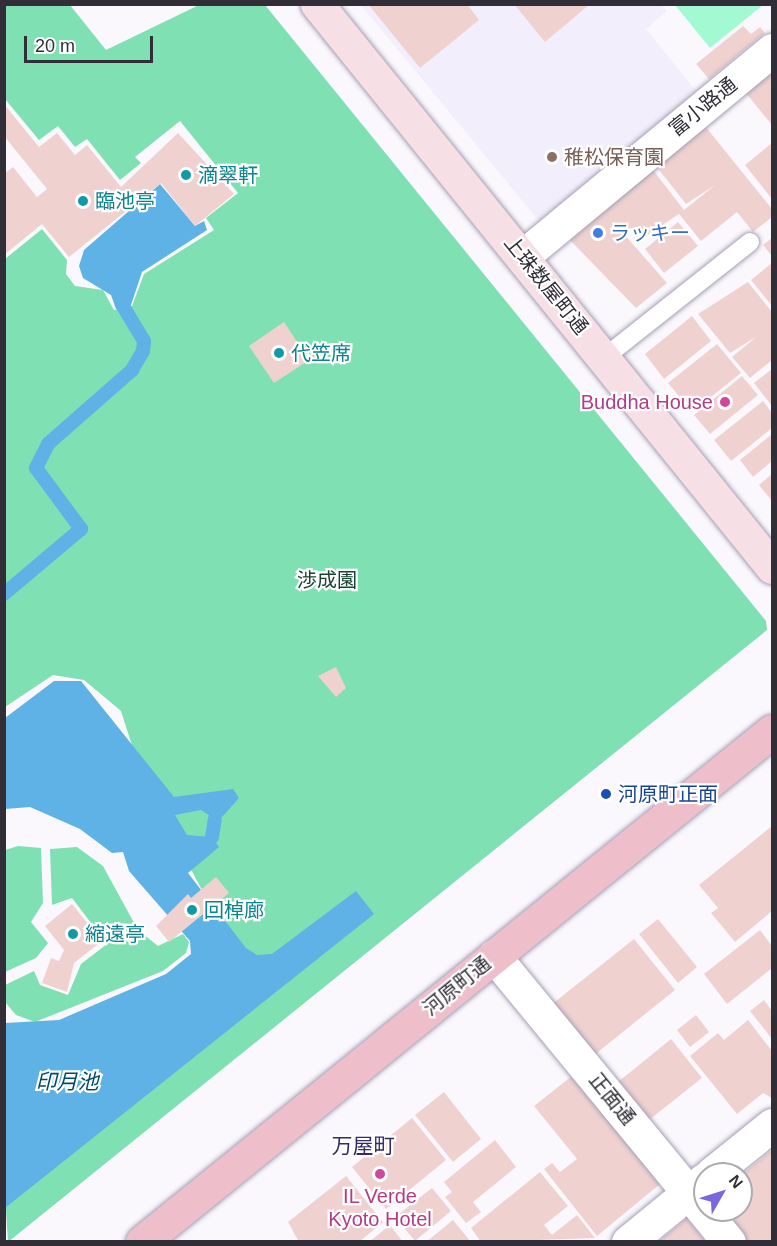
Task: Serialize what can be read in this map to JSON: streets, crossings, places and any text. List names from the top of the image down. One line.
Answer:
{"streets":{"main road":["河原町通"],"street":["富小路通","上珠数屋町通","正面通"]},"crossings":[["富小路通","上珠数屋町通"],["河原町通","正面通"]],"districts":["万屋町"],"water":["印月池"],"parks":["渉成園"],"places":["稚松保育園","滴翠軒","臨池亭","ラッキー","代笠席","Buddha House","河原町正面","回棹廊","縮遠亭","IL Verde Kyoto Hotel"],"scale_bar":"20 m","north":"top right"}
